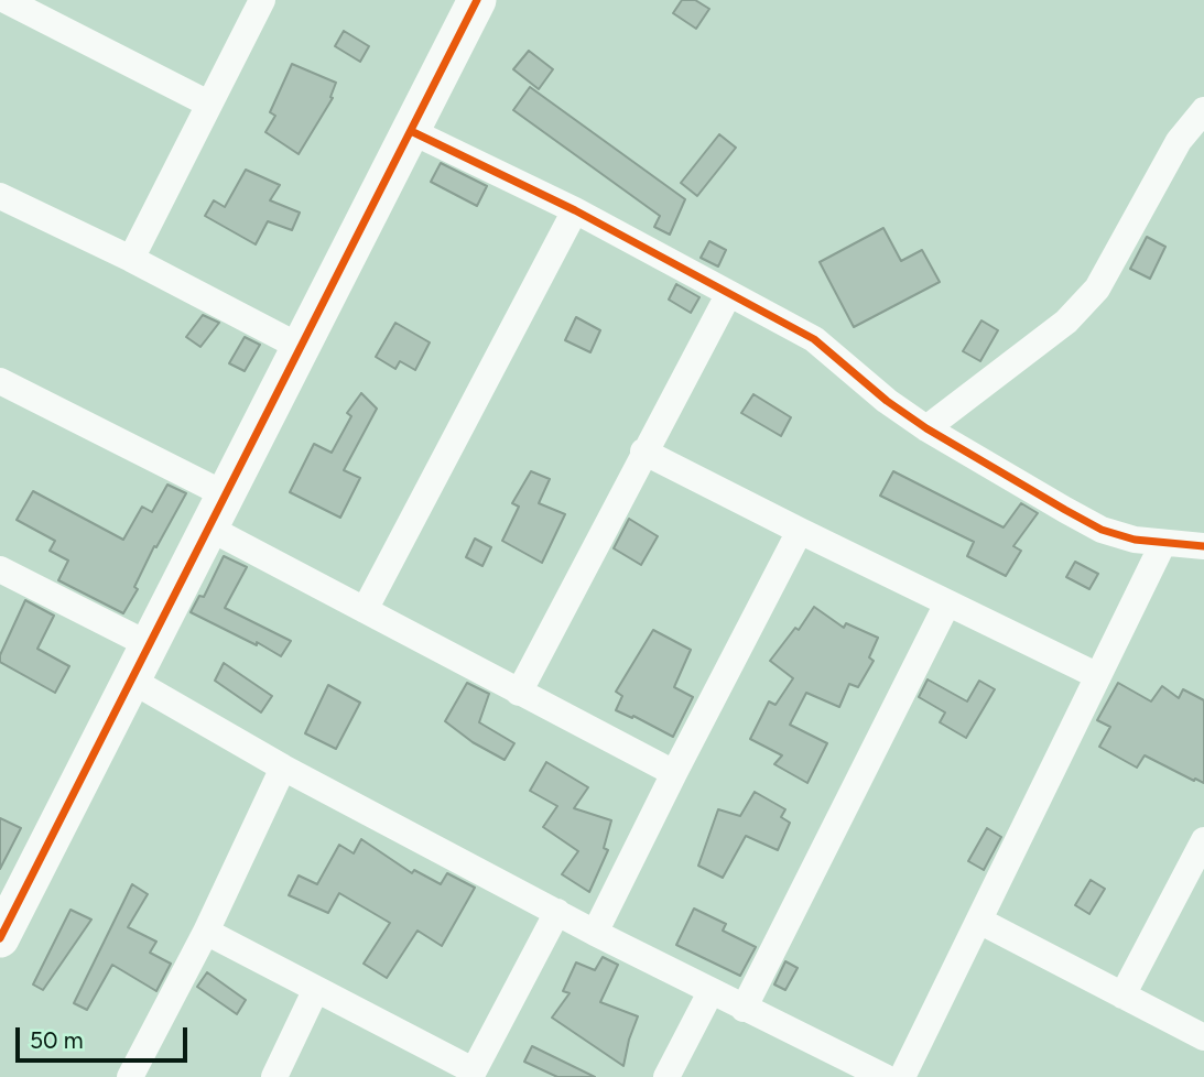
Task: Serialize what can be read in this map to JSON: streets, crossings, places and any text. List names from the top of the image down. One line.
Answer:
{"scale_bar":"50 m"}
